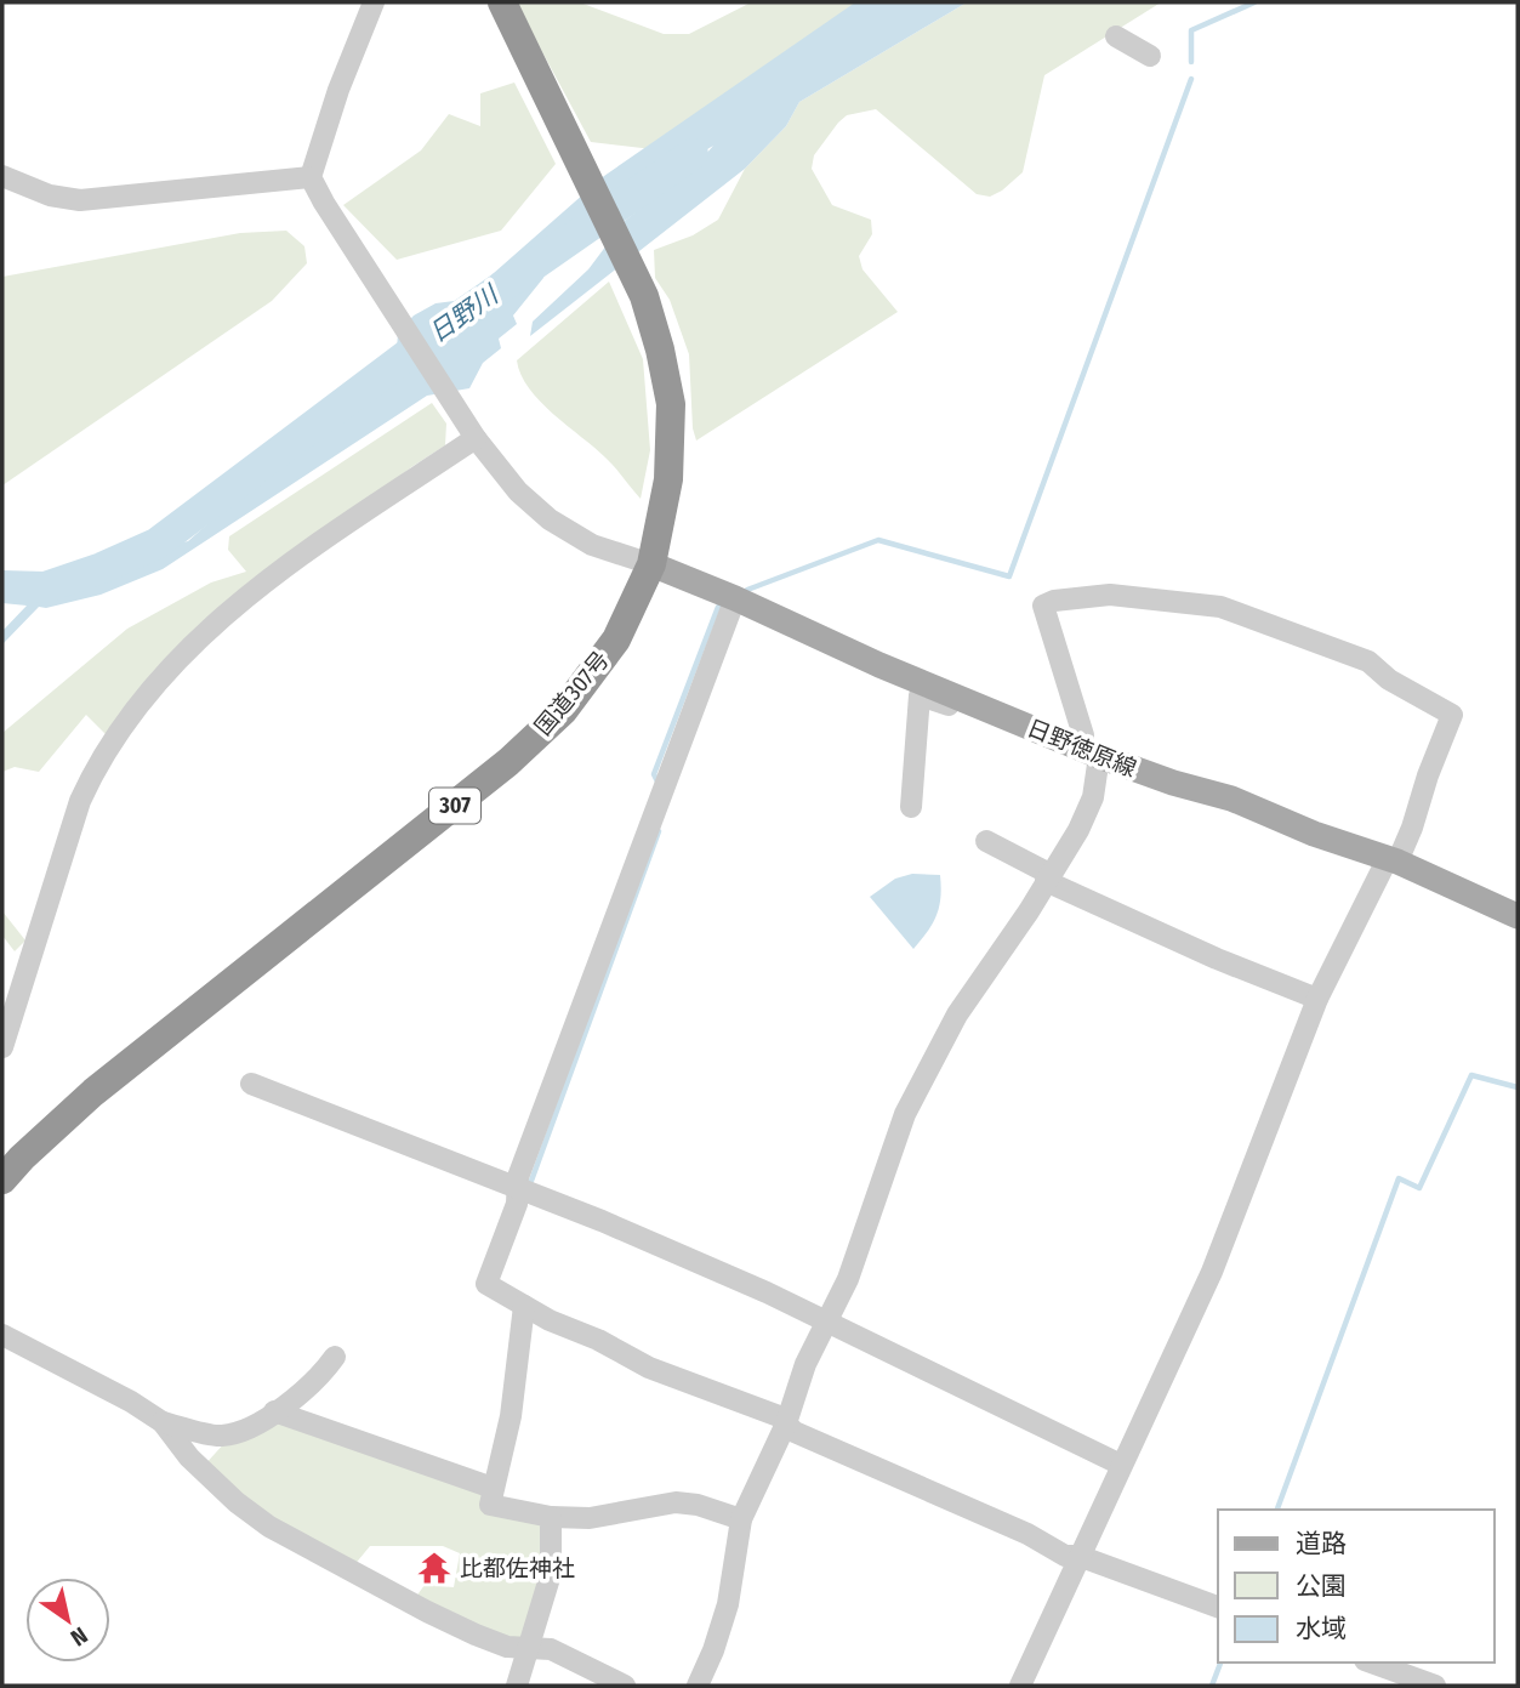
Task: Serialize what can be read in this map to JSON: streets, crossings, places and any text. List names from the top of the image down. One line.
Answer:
{"streets":{"highway":["国道307号","307"],"main road":["日野徳原線"]},"crossings":[["国道307号","日野徳原線"]],"water":["日野川"],"places":{"temple":["比都佐神社"]},"legend":["道路","公園","水域"],"north":"bottom right"}
